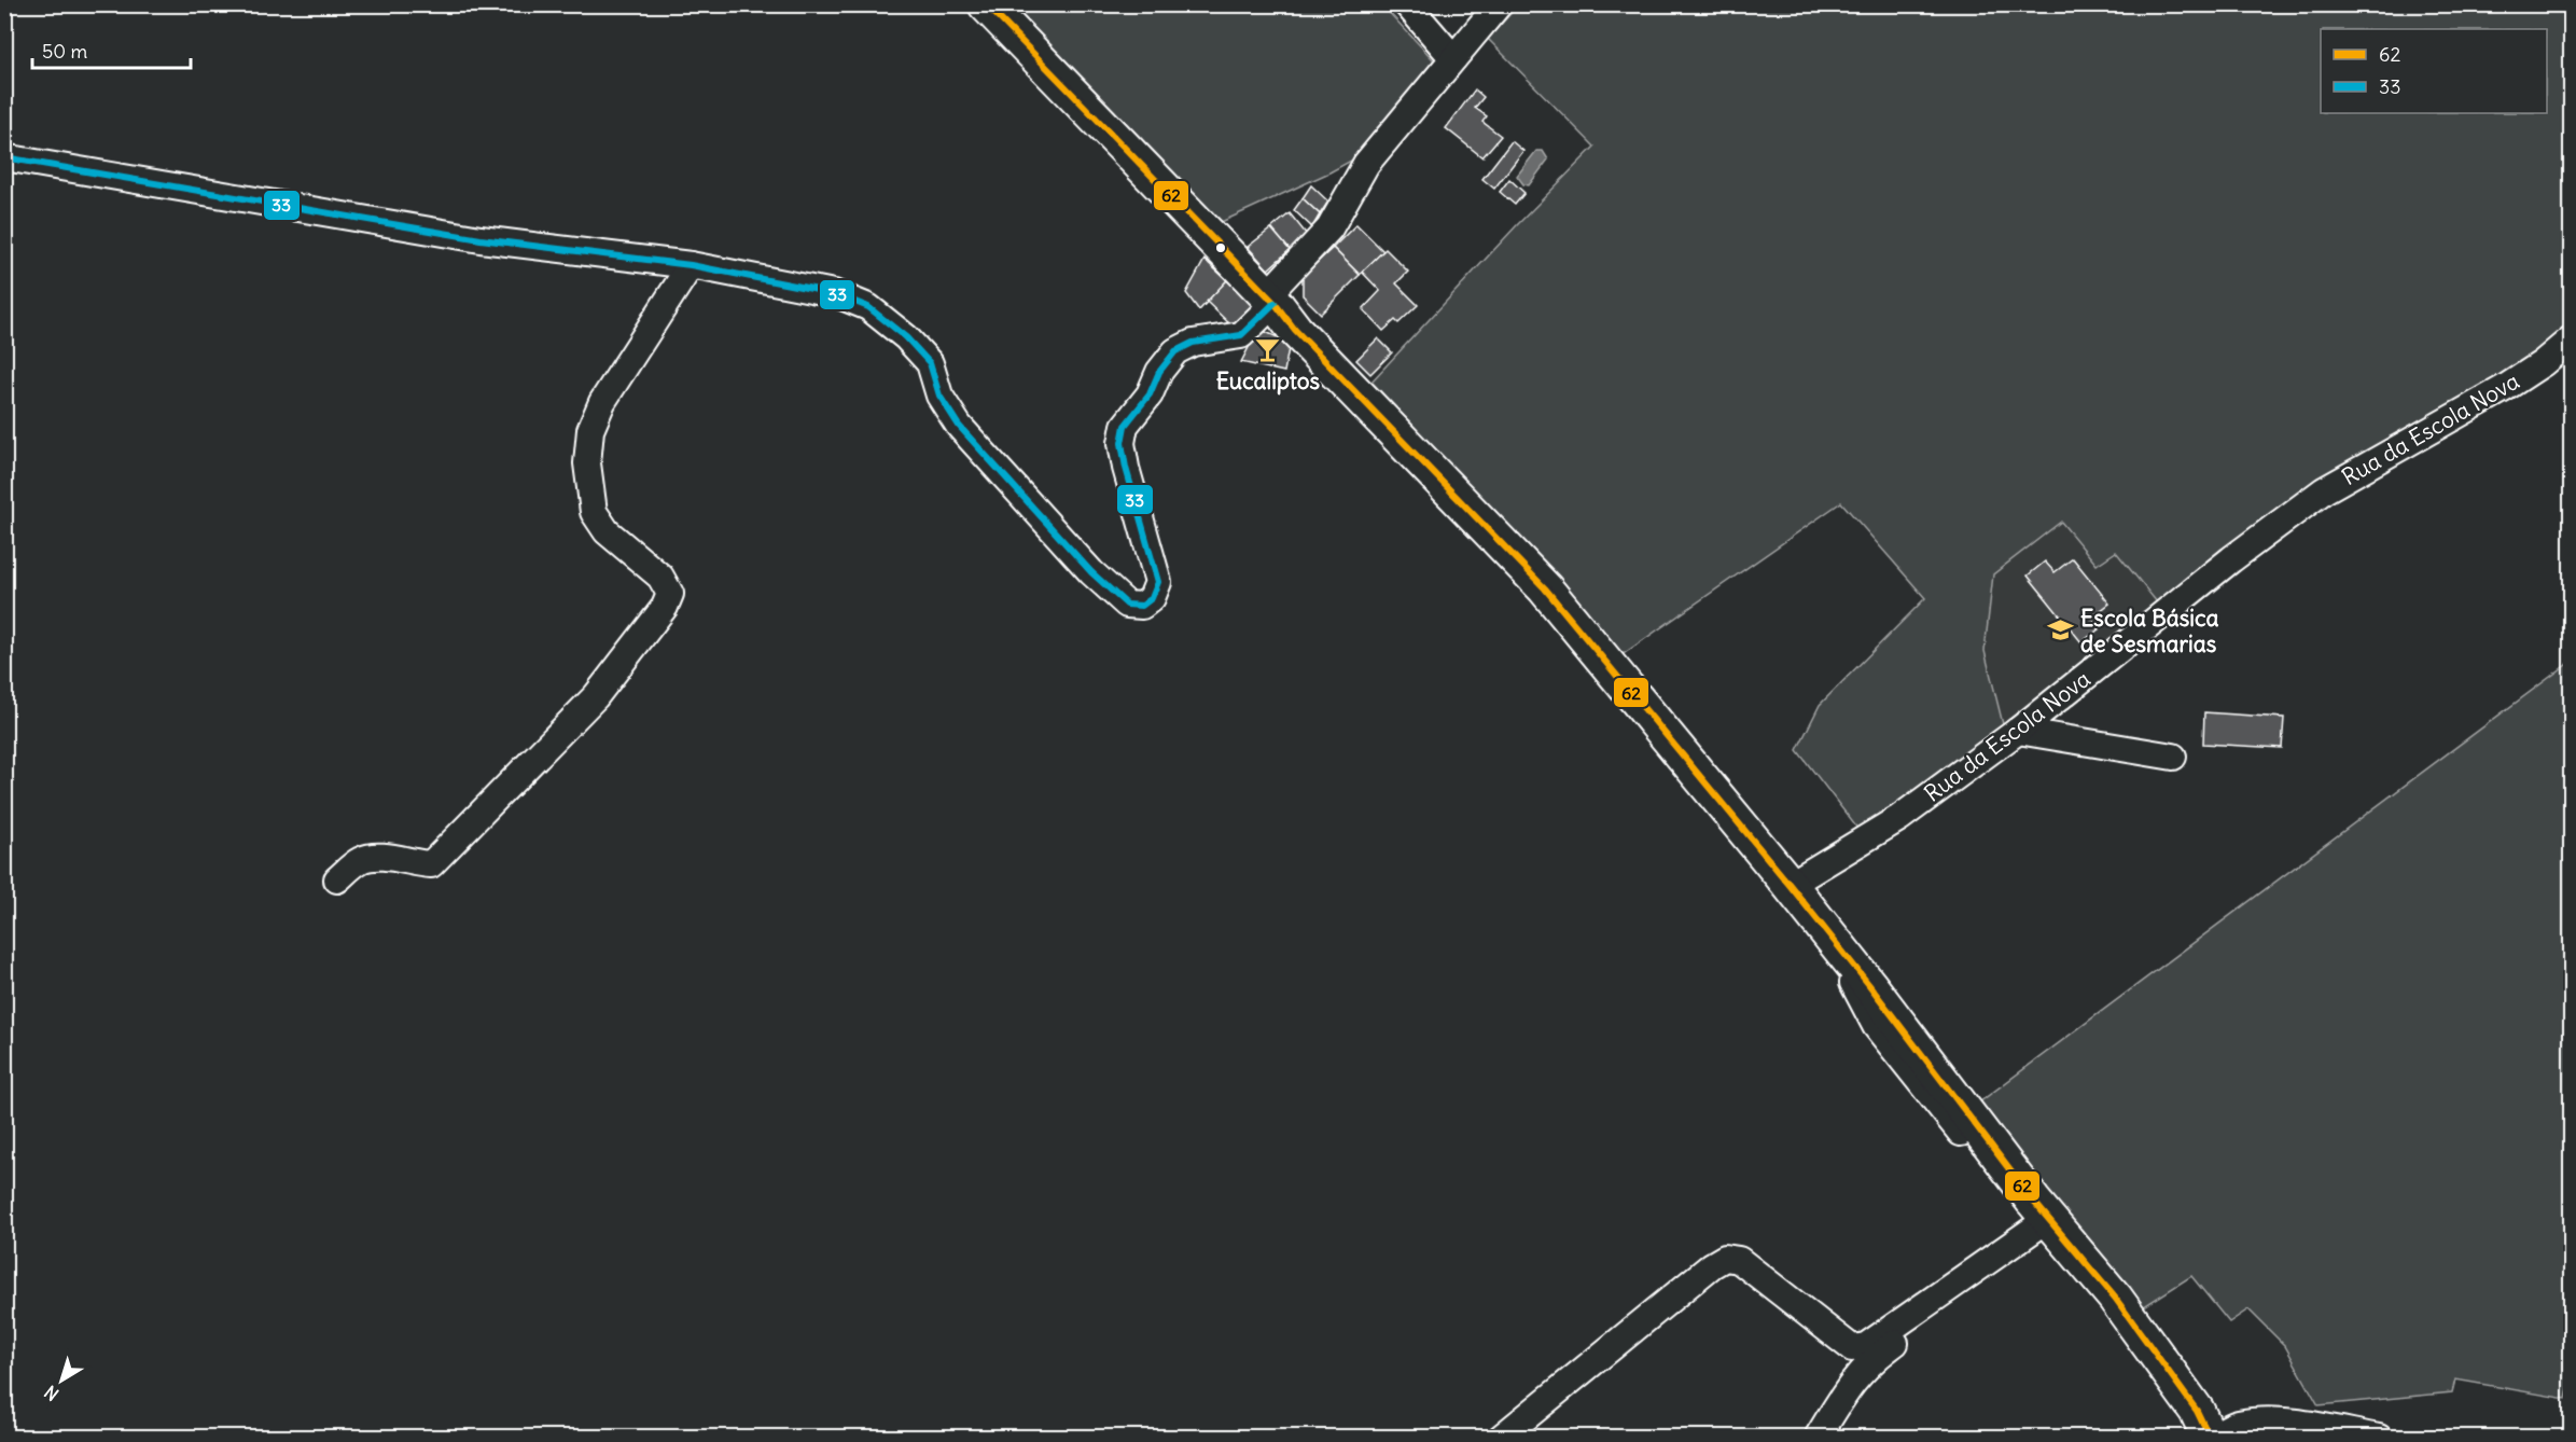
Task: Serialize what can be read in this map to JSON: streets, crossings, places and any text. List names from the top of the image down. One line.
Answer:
{"streets":{"street":["Rua da Escola Nova"]},"places":{"bar":["Eucaliptos"],"school or university":["Escola Básica de Sesmarias"]},"lines":["transit line 62","transit line 33"],"legend":["62","33"],"scale_bar":"50 m","north":"bottom left"}
